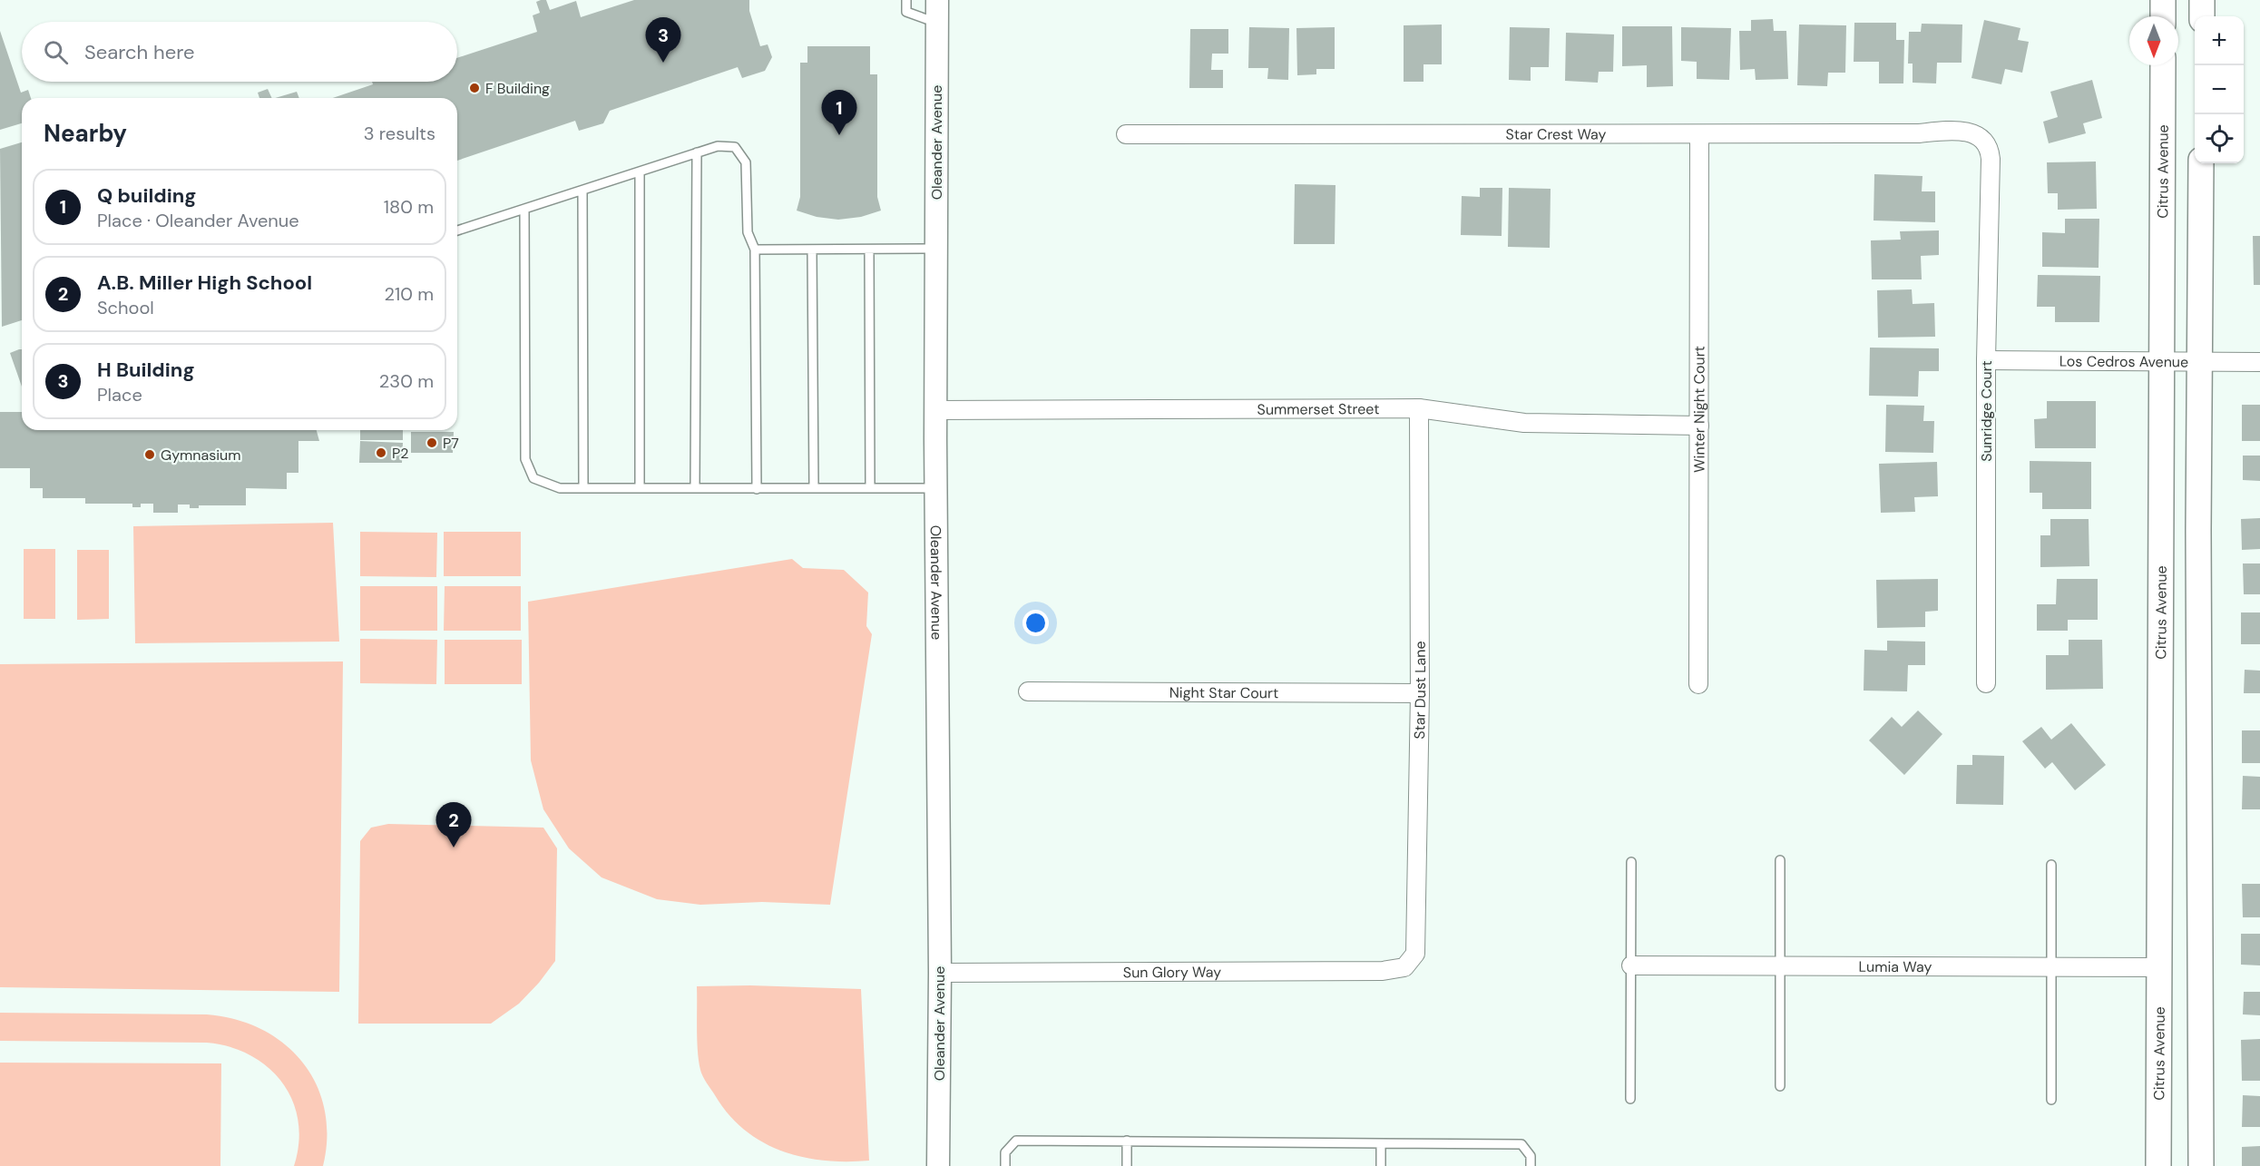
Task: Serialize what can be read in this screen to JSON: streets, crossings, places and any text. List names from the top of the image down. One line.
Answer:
{"streets":{"main road":["Citrus Avenue"],"street":["Star Crest Way","Oleander Avenue","Los Cedros Avenue","Summerset Street","Winter Night Court","Sunridge Court","Star Dust Lane","Night Star Court","Lumia Way","Sun Glory Way"]},"crossings":[["Star Crest Way","Winter Night Court"],["Star Crest Way","Sunridge Court"],["Oleander Avenue","Summerset Street"],["Oleander Avenue","Sun Glory Way"],["Citrus Avenue","Los Cedros Avenue"],["Citrus Avenue","Lumia Way"],["Los Cedros Avenue","Sunridge Court"],["Summerset Street","Winter Night Court"],["Summerset Street","Star Dust Lane"],["Star Dust Lane","Night Star Court"],["Star Dust Lane","Sun Glory Way"]],"places":["F Building","P7","P2","Gymnasium"],"north":"bottom","page":{"map_buttons":["+","−"],"pins":["3","1","2"],"search":"Search here","heading":["Nearby","3 results"],"list":[{"mark":"1","name":"Q building","note":"Place · Oleander Avenue","value":"180 m"},{"mark":"2","name":"A.B. Miller High School","note":"School","value":"210 m"},{"mark":"3","name":"H Building","note":"Place","value":"230 m"}]}}
